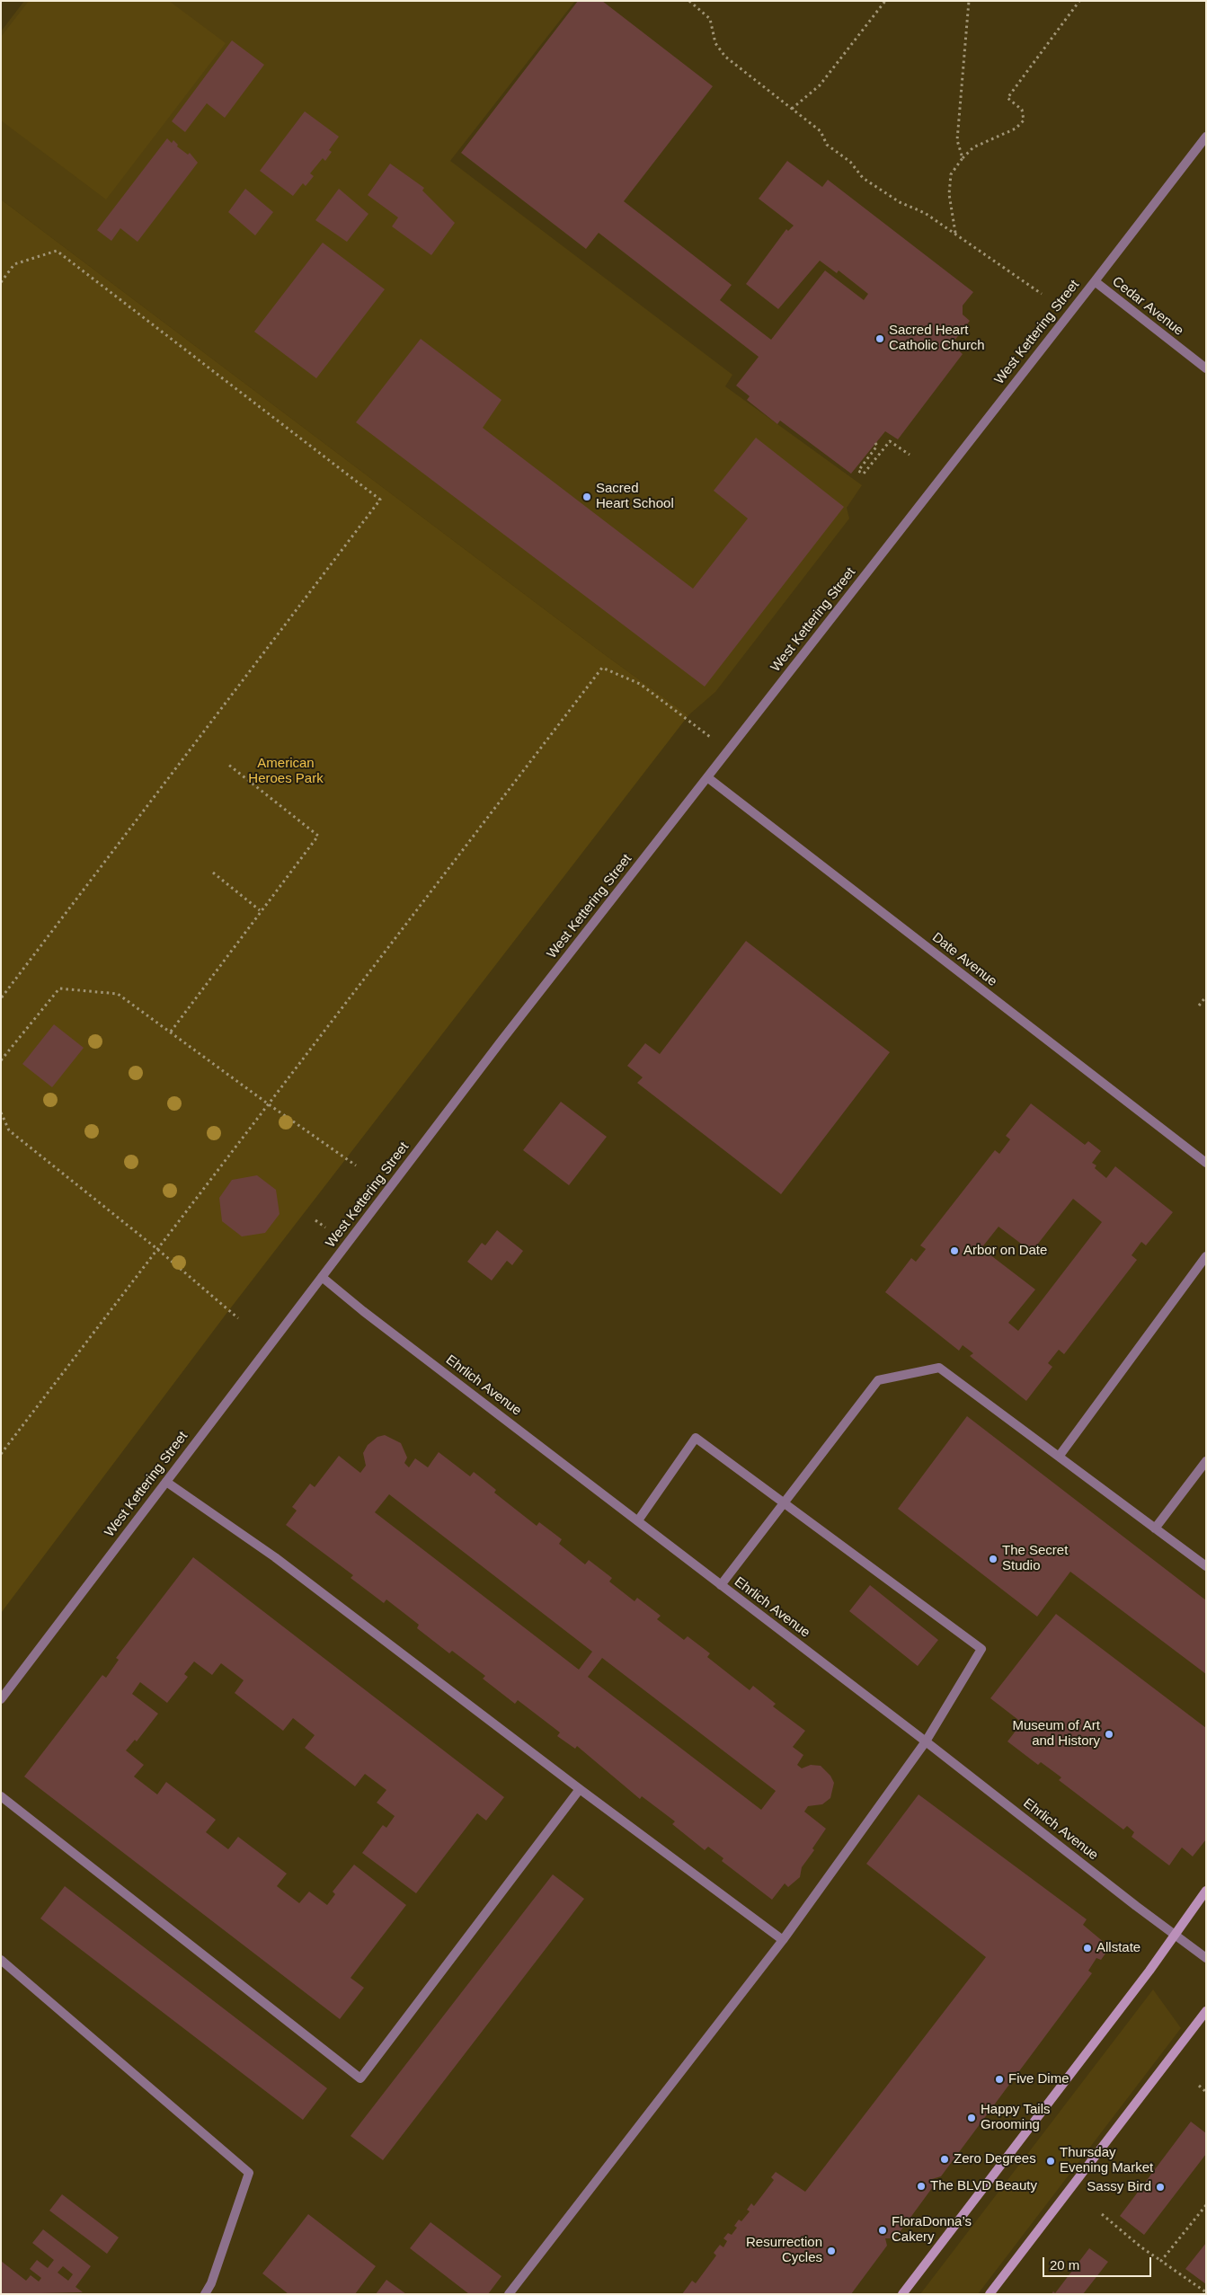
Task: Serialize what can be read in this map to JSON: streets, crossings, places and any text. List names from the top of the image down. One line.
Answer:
{"streets":{"street":["Cedar Avenue","West Kettering Street","Date Avenue","Ehrlich Avenue"]},"crossings":[["Cedar Avenue","West Kettering Street"],["West Kettering Street","Date Avenue"],["West Kettering Street","Ehrlich Avenue"]],"parks":["American Heroes Park"],"places":["Sacred Heart Catholic Church","Sacred Heart School","Arbor on Date","The Secret Studio","Museum of Art and History","Allstate","Five Dime","Happy Tails Grooming","Zero Degrees","Thursday Evening Market","The BLVD Beauty","Sassy Bird","FloraDonna’s Cakery","Resurrection Cycles"],"scale_bar":"20 m"}
